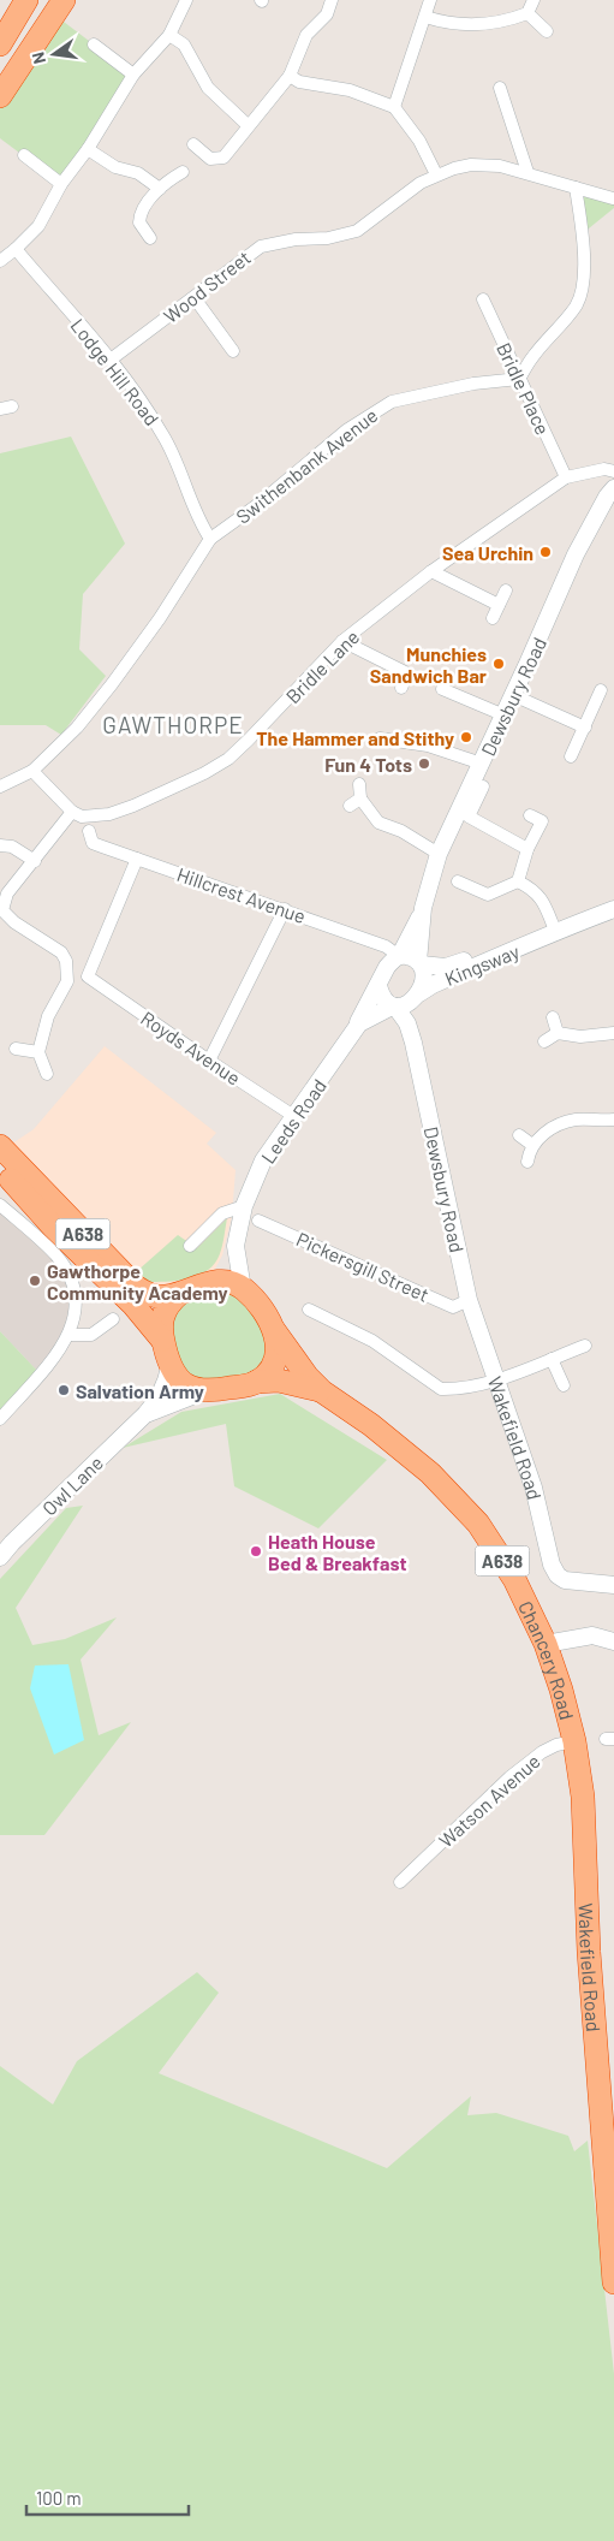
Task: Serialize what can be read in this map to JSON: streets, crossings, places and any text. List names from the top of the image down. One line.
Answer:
{"streets":{"highway":["A638","Wakefield Road","Chancery Road"],"street":["Wood Street","Lodge Hill Road","Bridle Place","Swithenbank Avenue","Bridle Lane","Dewsbury Road","Hillcrest Avenue","Kingsway","Royds Avenue","Leeds Road","Pickersgill Street","Owl Lane","Watson Avenue"]},"crossings":[["Wood Street","Lodge Hill Road"],["Lodge Hill Road","Swithenbank Avenue"],["Bridle Place","Swithenbank Avenue"],["Bridle Place","Bridle Lane"],["Dewsbury Road","Hillcrest Avenue"],["Dewsbury Road","Kingsway"],["Dewsbury Road","Leeds Road"],["Dewsbury Road","Pickersgill Street"],["Dewsbury Road","Wakefield Road"],["Hillcrest Avenue","Kingsway"],["Hillcrest Avenue","Royds Avenue"],["Hillcrest Avenue","Leeds Road"],["Kingsway","Leeds Road"],["Royds Avenue","Leeds Road"],["Leeds Road","A638"],["Leeds Road","Owl Lane"],["Leeds Road","Chancery Road"],["A638","Owl Lane"],["A638","Chancery Road"],["Pickersgill Street","Wakefield Road"],["Wakefield Road","Chancery Road"],["Owl Lane","Chancery Road"],["Chancery Road","Watson Avenue"]],"districts":["GAWTHORPE"],"places":["Sea Urchin","Munchies Sandwich Bar","The Hammer and Stithy","Fun 4 Tots","Gawthorpe Community Academy","Salvation Army","Heath House Bed & Breakfast"],"scale_bar":"100 m","north":"left"}
